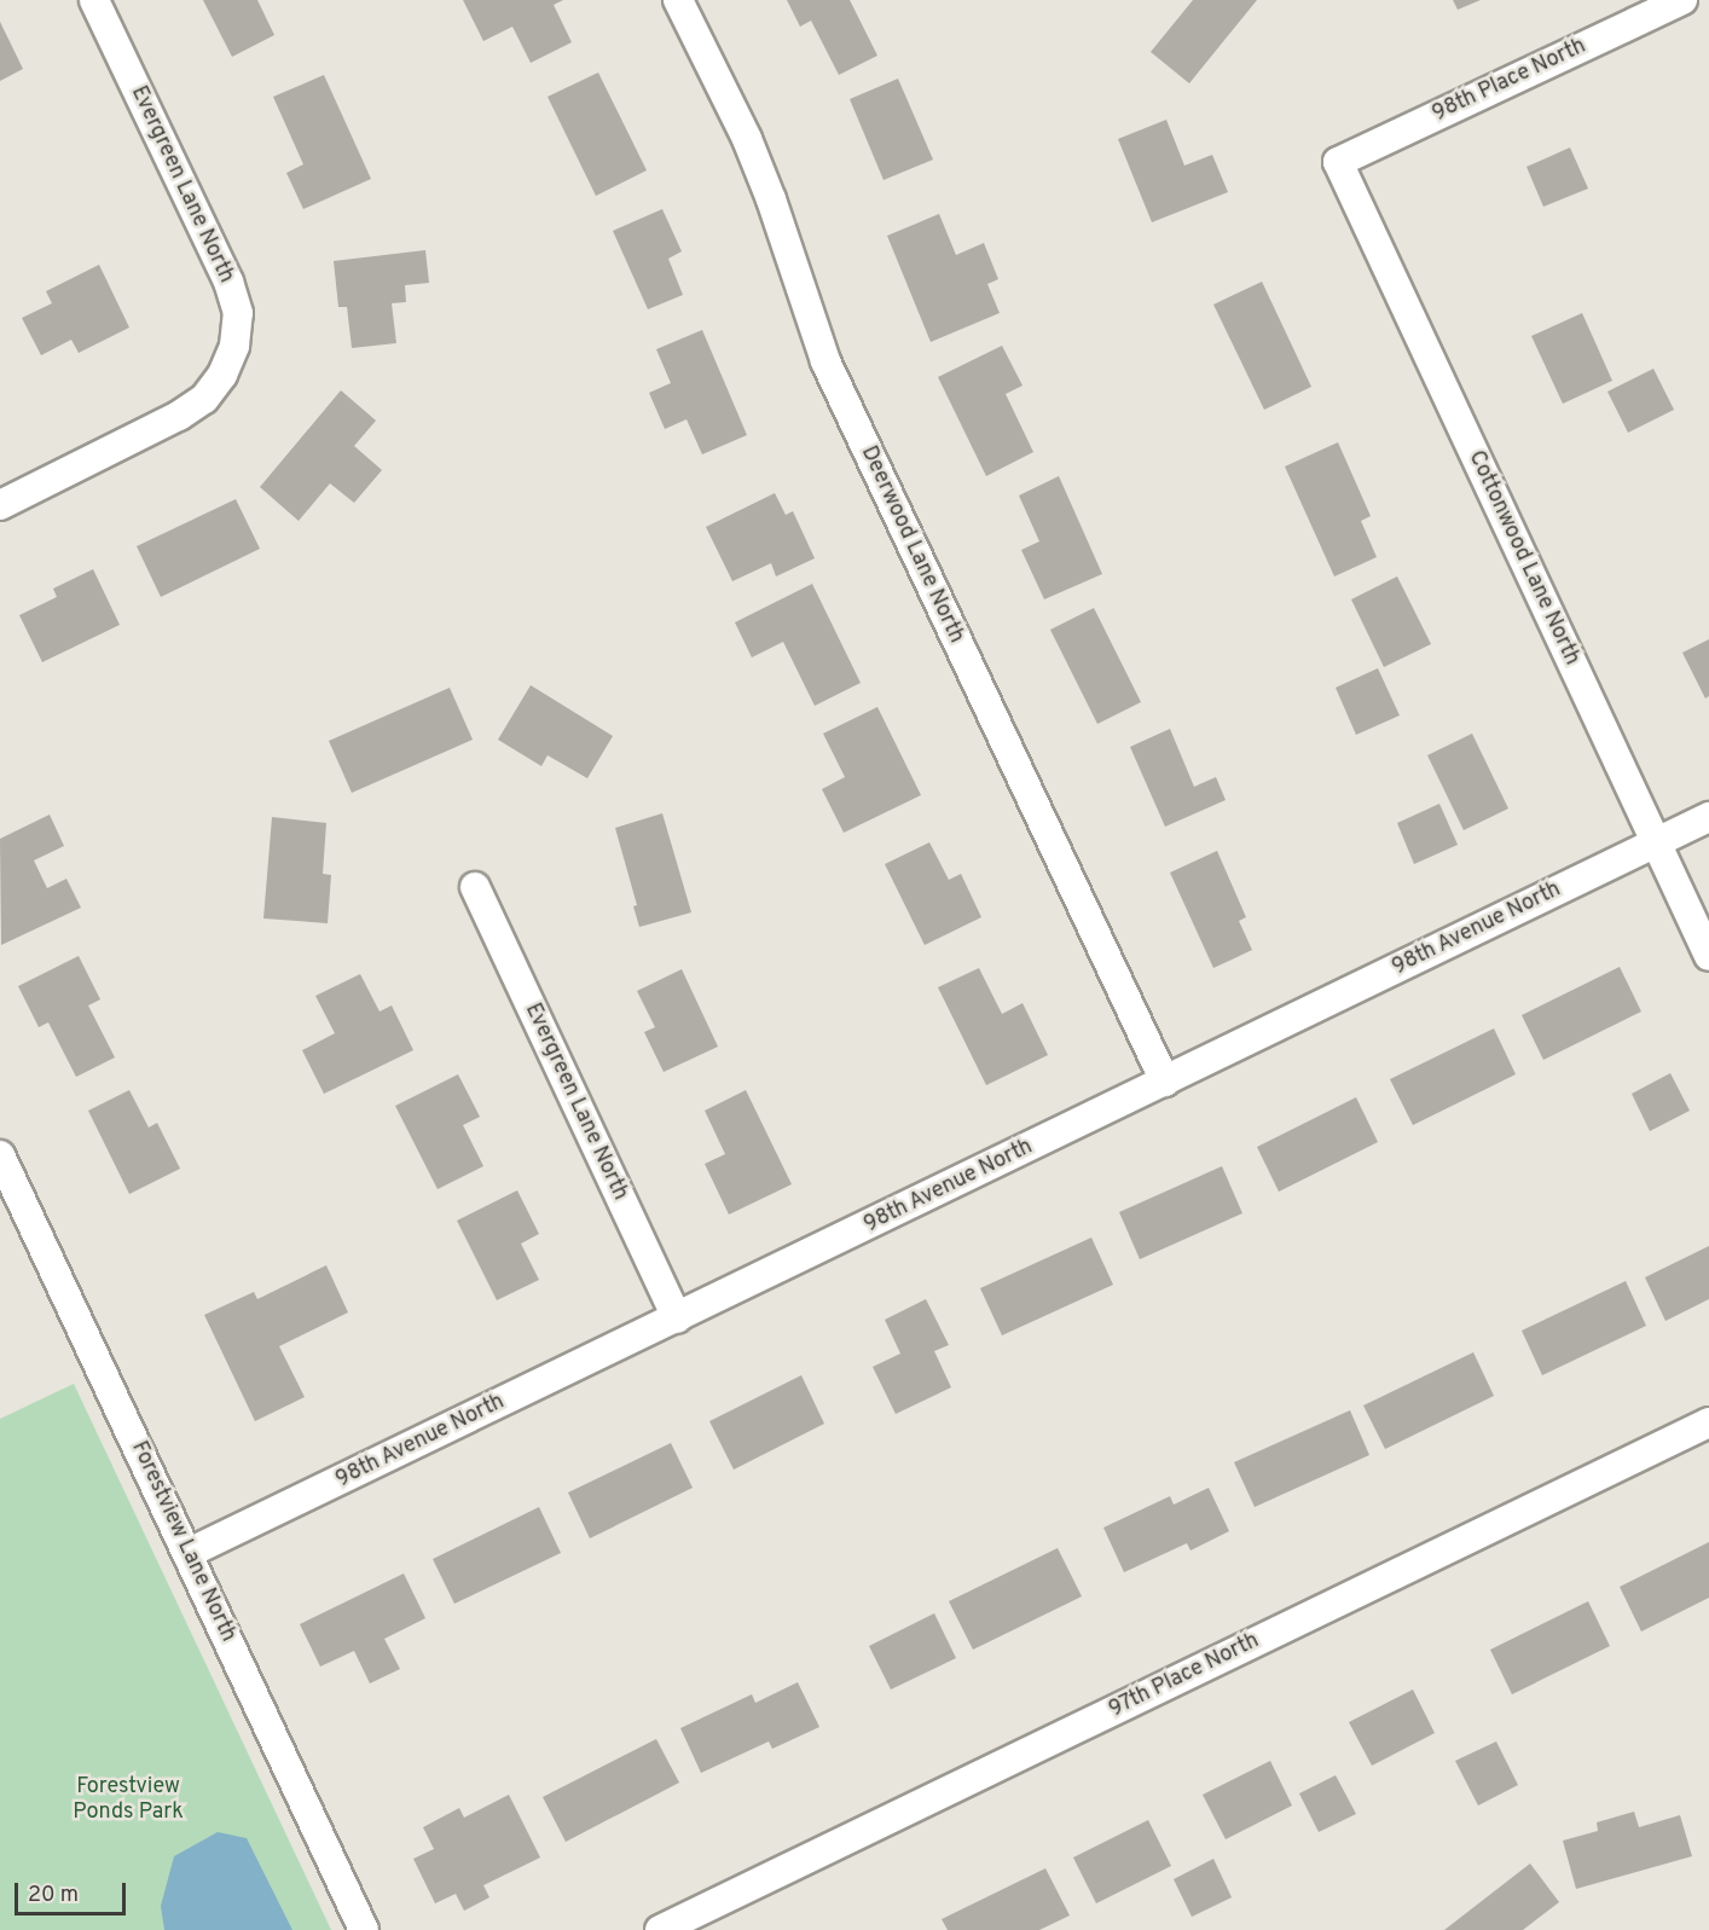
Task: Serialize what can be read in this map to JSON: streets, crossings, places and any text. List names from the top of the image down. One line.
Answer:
{"streets":{"street":["98th Place North","Evergreen Lane North","Deerwood Lane North","Cottonwood Lane North","98th Avenue North","Forestview Lane North","97th Place North"]},"crossings":[["98th Place North","Cottonwood Lane North"],["Evergreen Lane North","98th Avenue North"],["Deerwood Lane North","98th Avenue North"],["Cottonwood Lane North","98th Avenue North"],["98th Avenue North","Forestview Lane North"]],"parks":["Forestview Ponds Park"],"scale_bar":"20 m"}
